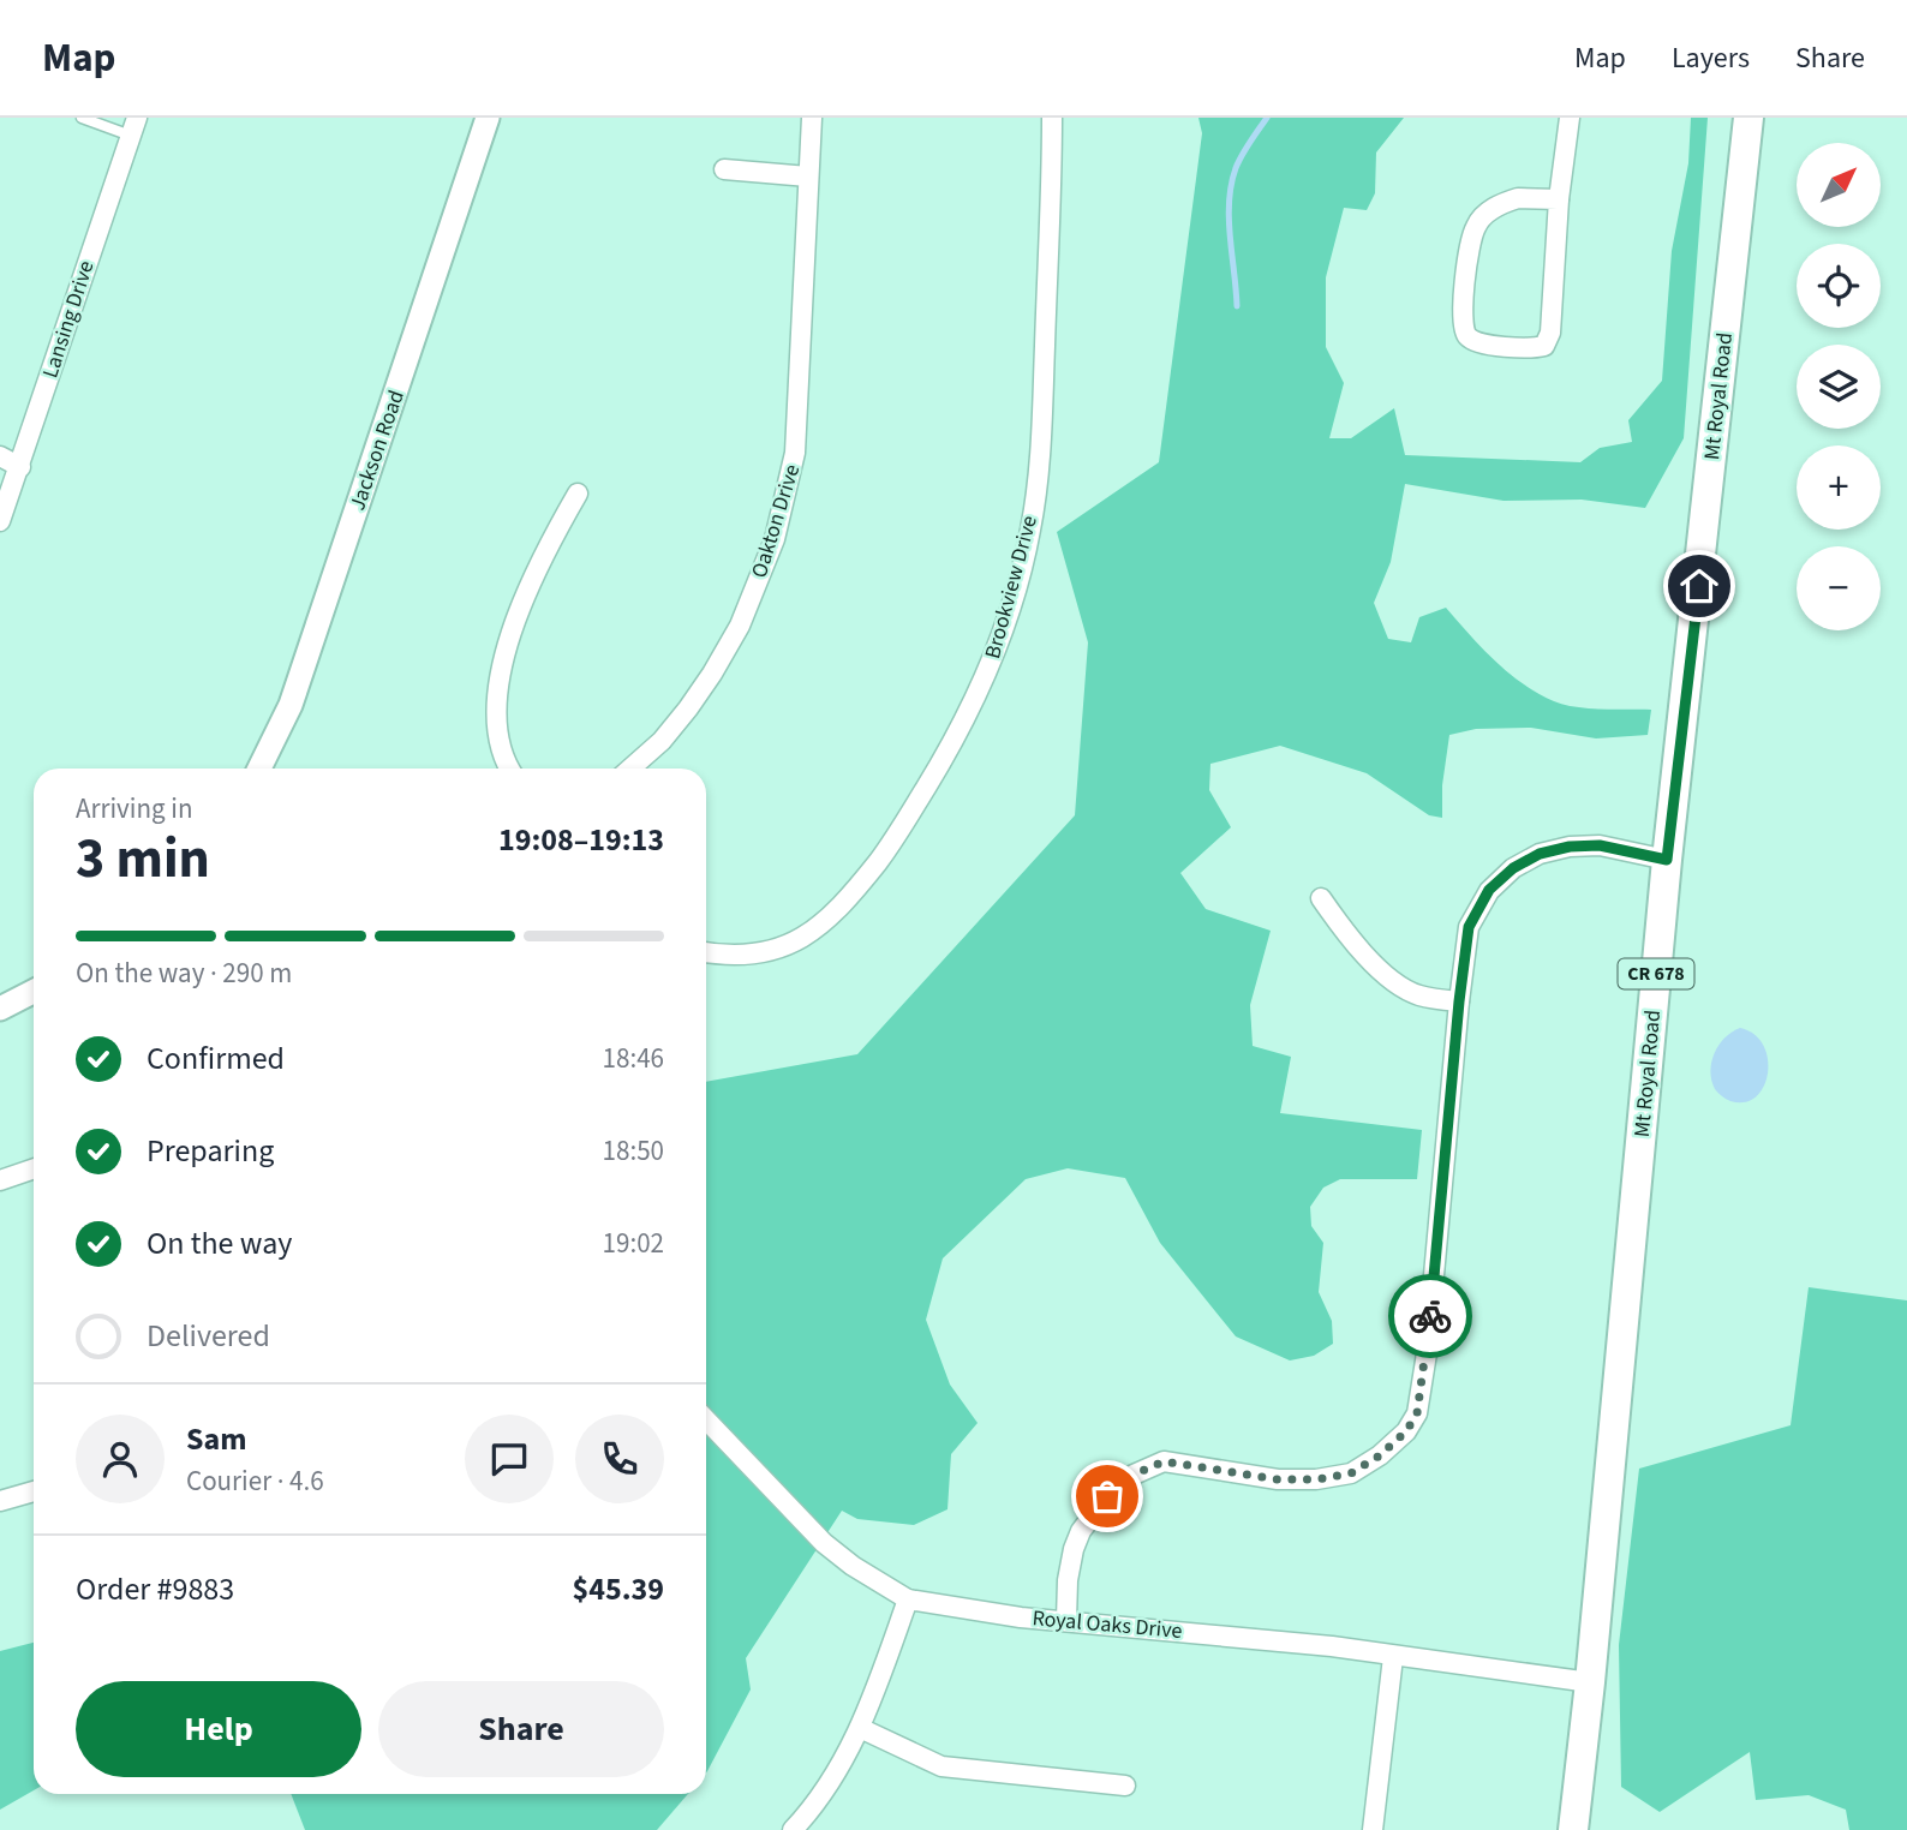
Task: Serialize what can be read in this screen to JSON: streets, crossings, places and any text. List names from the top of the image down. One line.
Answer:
{"streets":{"main road":["Mt Royal Road","CR 678"],"street":["Lansing Drive","Jackson Road","Oakton Drive","Brookview Drive","Royal Oaks Drive"]},"crossings":[["Mt Royal Road","Royal Oaks Drive"]],"north":"top right","page":{"header":"Map","nav":["Map","Layers","Share"],"map_buttons":["+","−"],"heading":["3 min","Arriving in","19:08–19:13"],"panel":["Sam","Courier · 4.6","Order #9883","$45.39"],"bar":"On the way · 290 m","list":[["Confirmed","18:46"],["Preparing","18:50"],["On the way","19:02"],"Delivered"],"buttons":["Help","Share"]}}
